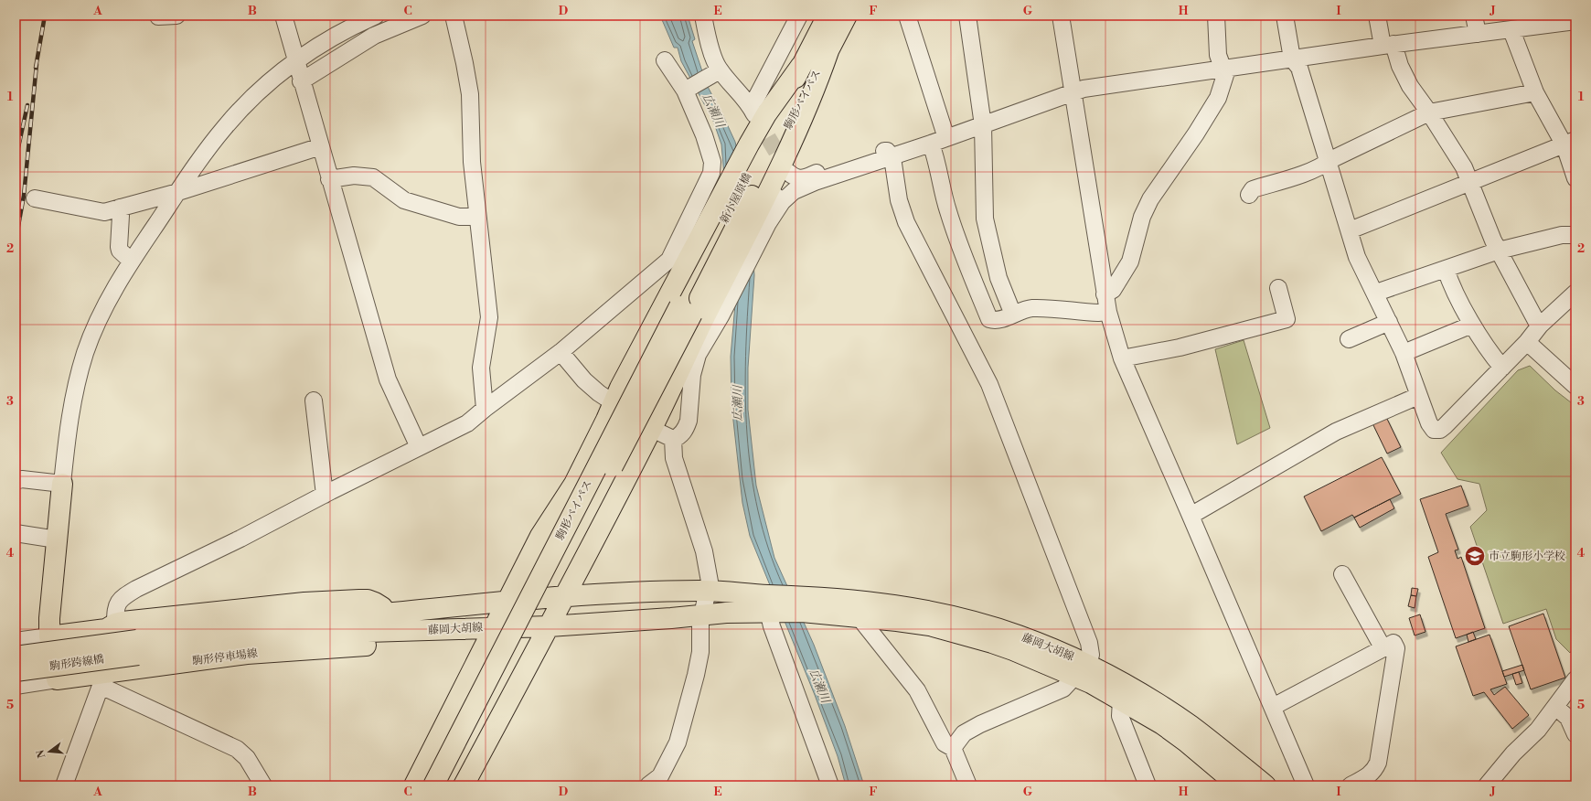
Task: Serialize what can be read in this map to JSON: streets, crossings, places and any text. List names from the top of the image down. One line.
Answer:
{"streets":{"main road":["駒形バイパス","新小屋原橋","藤岡大胡線","駒形停車場線","駒形跨線橋"]},"crossings":[["駒形バイパス","新小屋原橋"],["藤岡大胡線","駒形停車場線"],["藤岡大胡線","駒形跨線橋"]],"water":["広瀬川"],"places":{"school or university":["市立駒形小学校"]},"north":"left","grid":{"columns":["A","B","C","D","E","F","G","H","I","J"],"rows":["1","2","3","4","5"]}}
